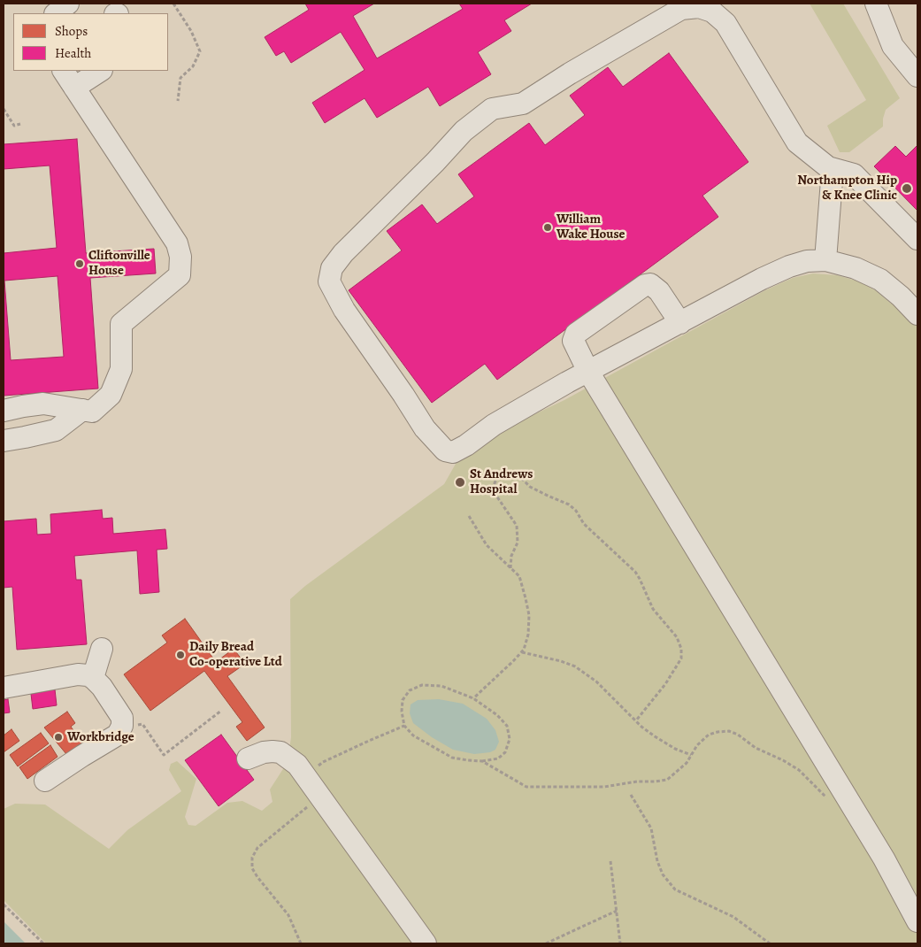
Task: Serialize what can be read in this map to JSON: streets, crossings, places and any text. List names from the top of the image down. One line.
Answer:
{"places":["Northampton Hip & Knee Clinic","William Wake House","Cliftonville House","St Andrews Hospital","Daily Bread Co-operative Ltd","Workbridge"],"legend":["Shops","Health"]}
